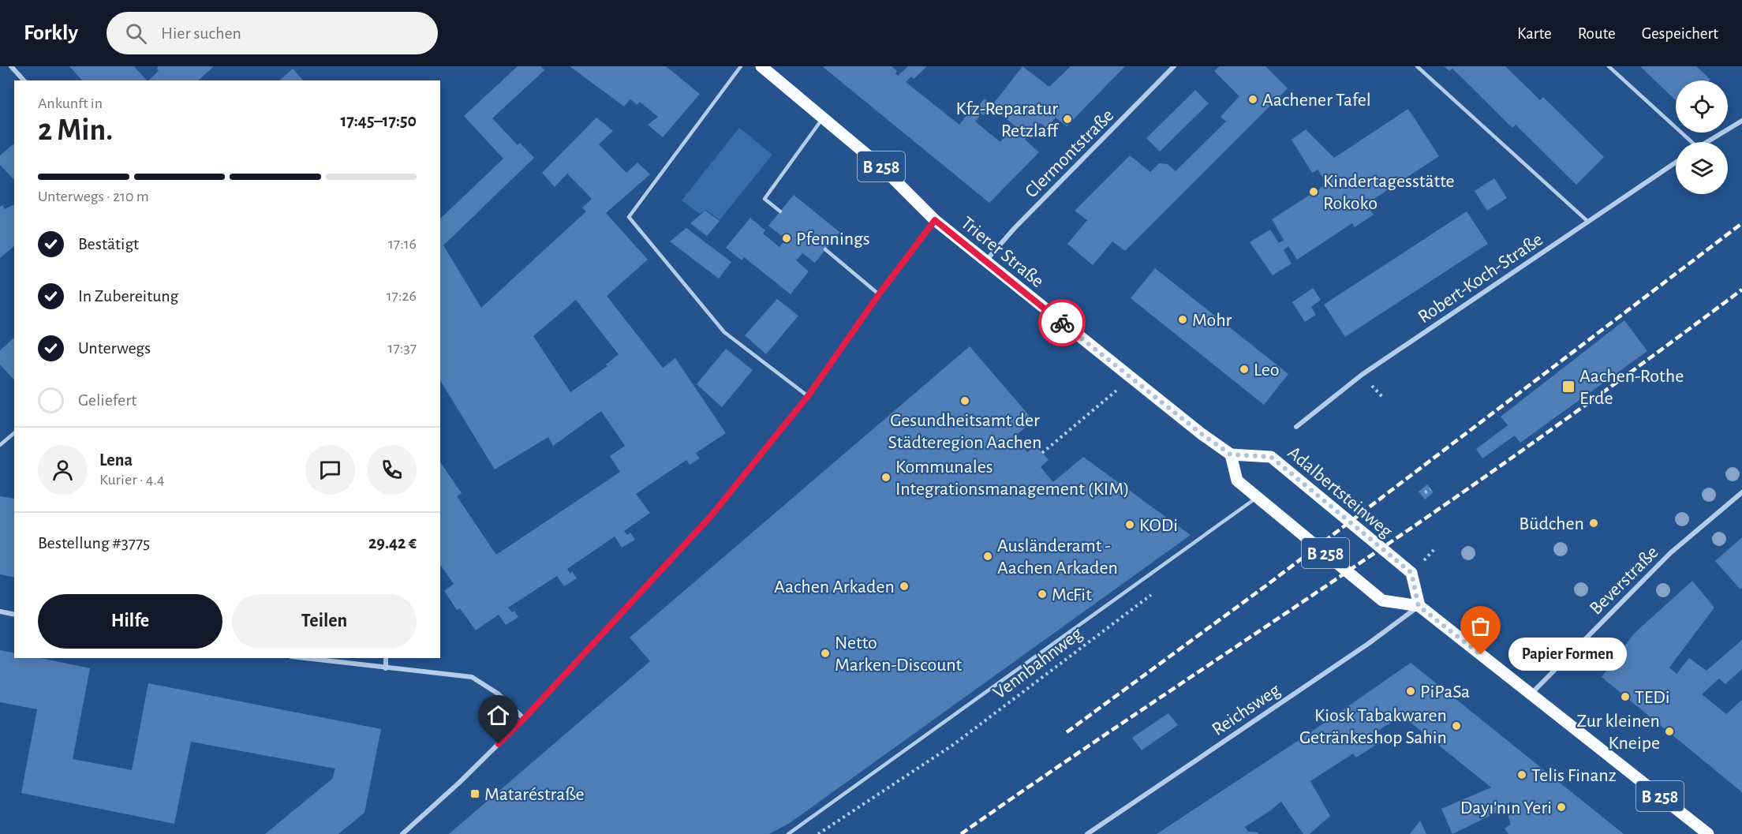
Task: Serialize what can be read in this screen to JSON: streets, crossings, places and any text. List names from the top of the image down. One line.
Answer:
{"streets":{"main road":["B 258","Trierer Straße","Adalbertsteinweg"],"street":["Clermontstraße","Robert-Koch-Straße","Beverstraße","Reichsweg"],"path":["Vennbahnweg"]},"crossings":[["Clermontstraße","Trierer Straße"],["B 258","Trierer Straße"],["B 258","Adalbertsteinweg"],["B 258","Beverstraße"],["B 258","Reichsweg"],["Trierer Straße","Adalbertsteinweg"],["Adalbertsteinweg","Reichsweg"]],"places":{"other":["Aachener Tafel","Kfz-Reparatur Retzlaff","Kindertagesstätte Rokoko","Pfennings","Mohr","Leo","Gesundheitsamt der Städteregion Aachen","Kommunales Integrationsmanagement (KIM)","Büdchen","KODi","Ausländeramt - Aachen Arkaden","Aachen Arkaden","McFit","Netto Marken-Discount","Papier Formen","PiPaSa","TEDi","Kiosk Tabakwaren Getränkeshop Sahin","Zur kleinen Kneipe","Telis Finanz","Dayı'nın Yeri"],"transit":["Aachen-Rothe Erde","Mataréstraße"]},"page":{"header":"Forkly","search":"Hier suchen","nav":["Karte","Route","Gespeichert"],"heading":["2 Min.","Ankunft in","17:45–17:50"],"panel":["Lena","Kurier · 4.4","Bestellung #3775","29.42 €"],"bar":"Unterwegs · 210 m","list":[["Bestätigt","17:16"],["In Zubereitung","17:26"],["Unterwegs","17:37"],"Geliefert"],"buttons":["Hilfe","Teilen"],"bubble":"Papier Formen"}}
